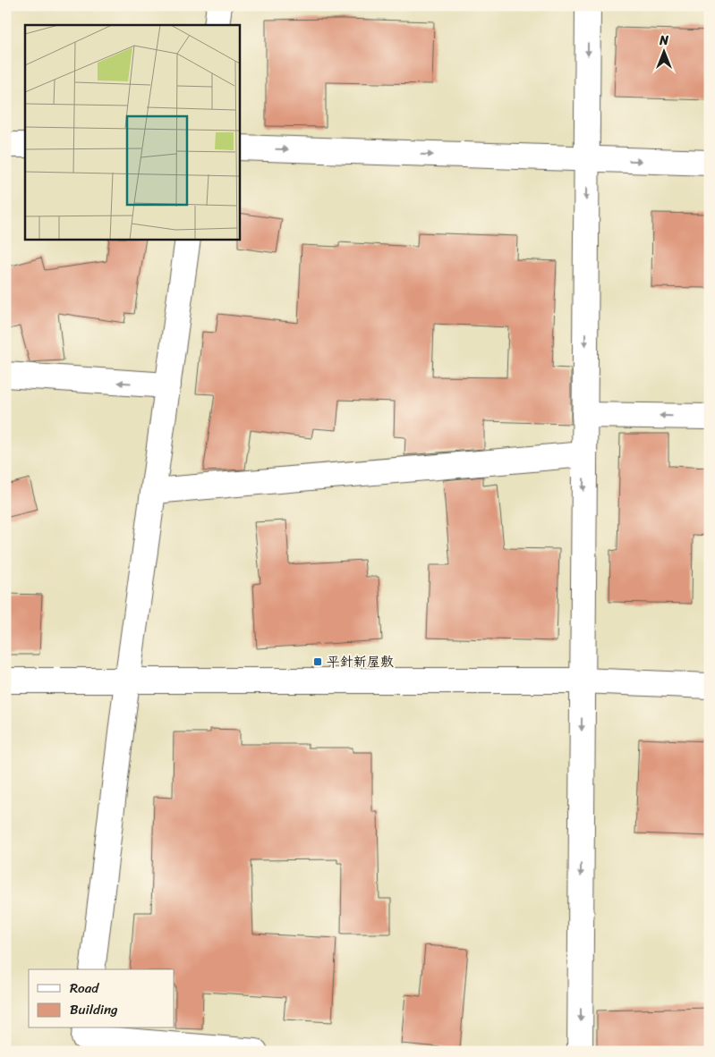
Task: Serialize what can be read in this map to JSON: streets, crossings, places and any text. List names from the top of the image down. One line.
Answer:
{"places":{"transit":["平針新屋敷"]},"legend":["Road","Building"],"north":"top"}
